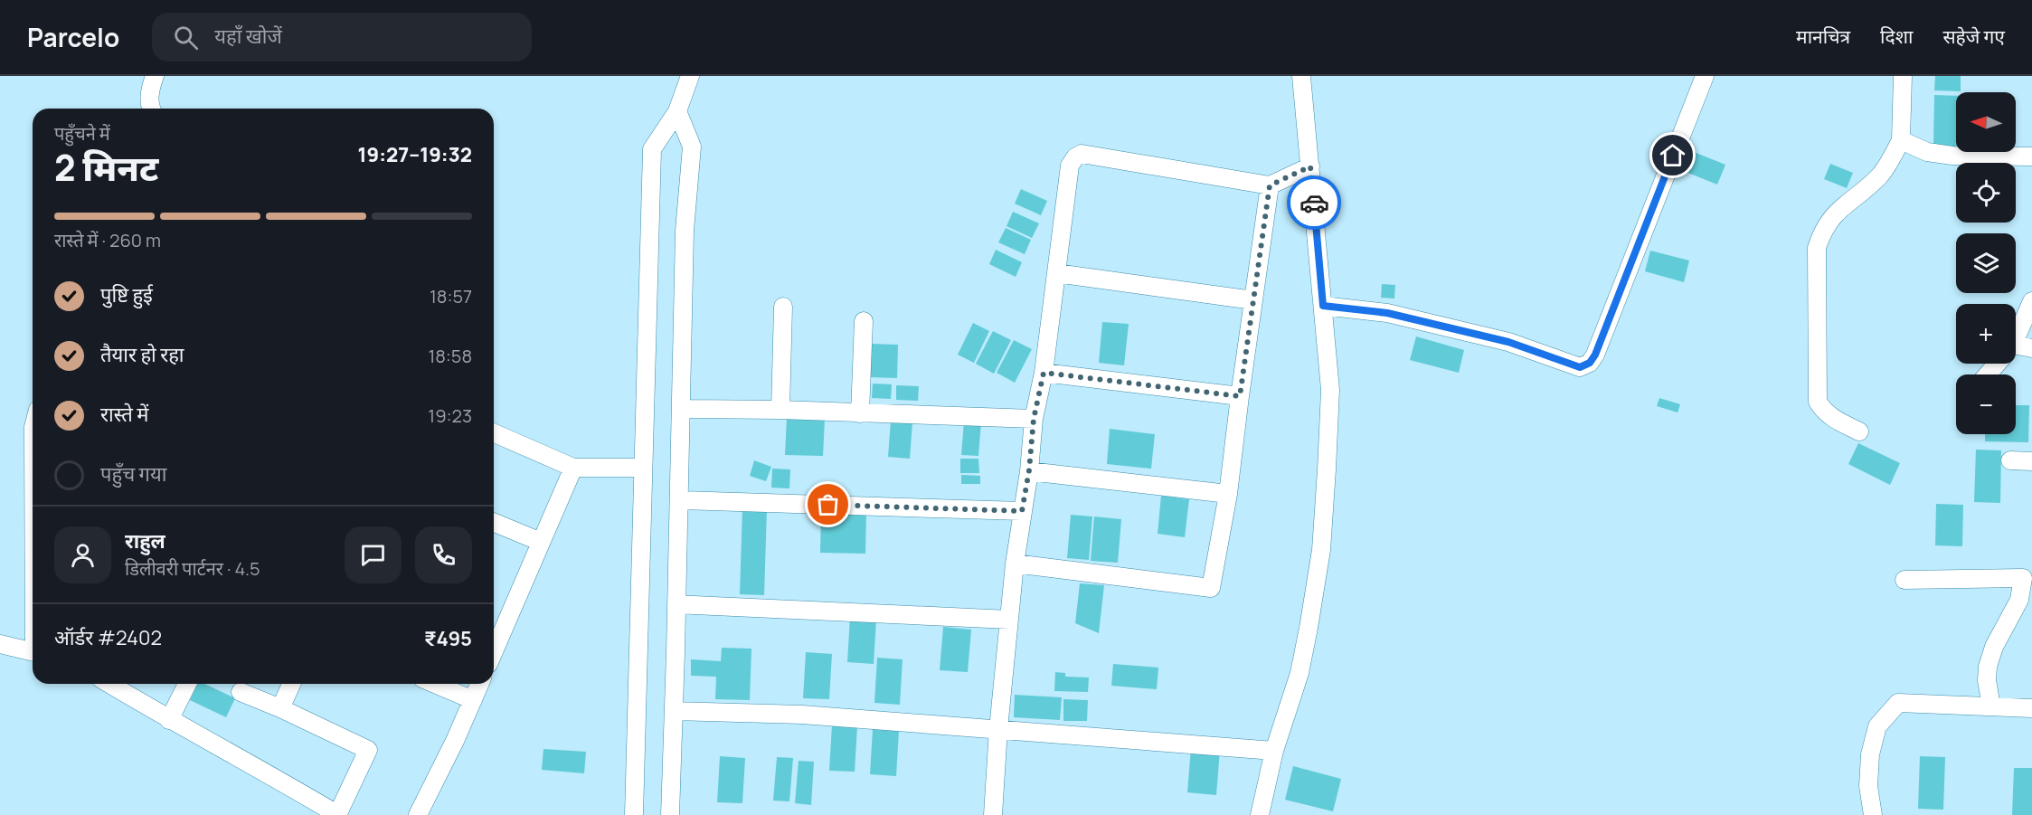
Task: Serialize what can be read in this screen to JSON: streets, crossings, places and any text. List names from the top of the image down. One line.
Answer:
{"north":"left","page":{"header":"Parcelo","search":"यहाँ खोजें","nav":["मानचित्र","दिशा","सहेजे गए"],"map_buttons":["+","−"],"heading":["2 मिनट","पहुँचने में","19:27–19:32"],"panel":["राहुल","डिलीवरी पार्टनर · 4.5","ऑर्डर #2402","₹495"],"bar":"रास्ते में · 260 m","list":[["पुष्टि हुई","18:57"],["तैयार हो रहा","18:58"],["रास्ते में","19:23"],"पहुँच गया"]}}
